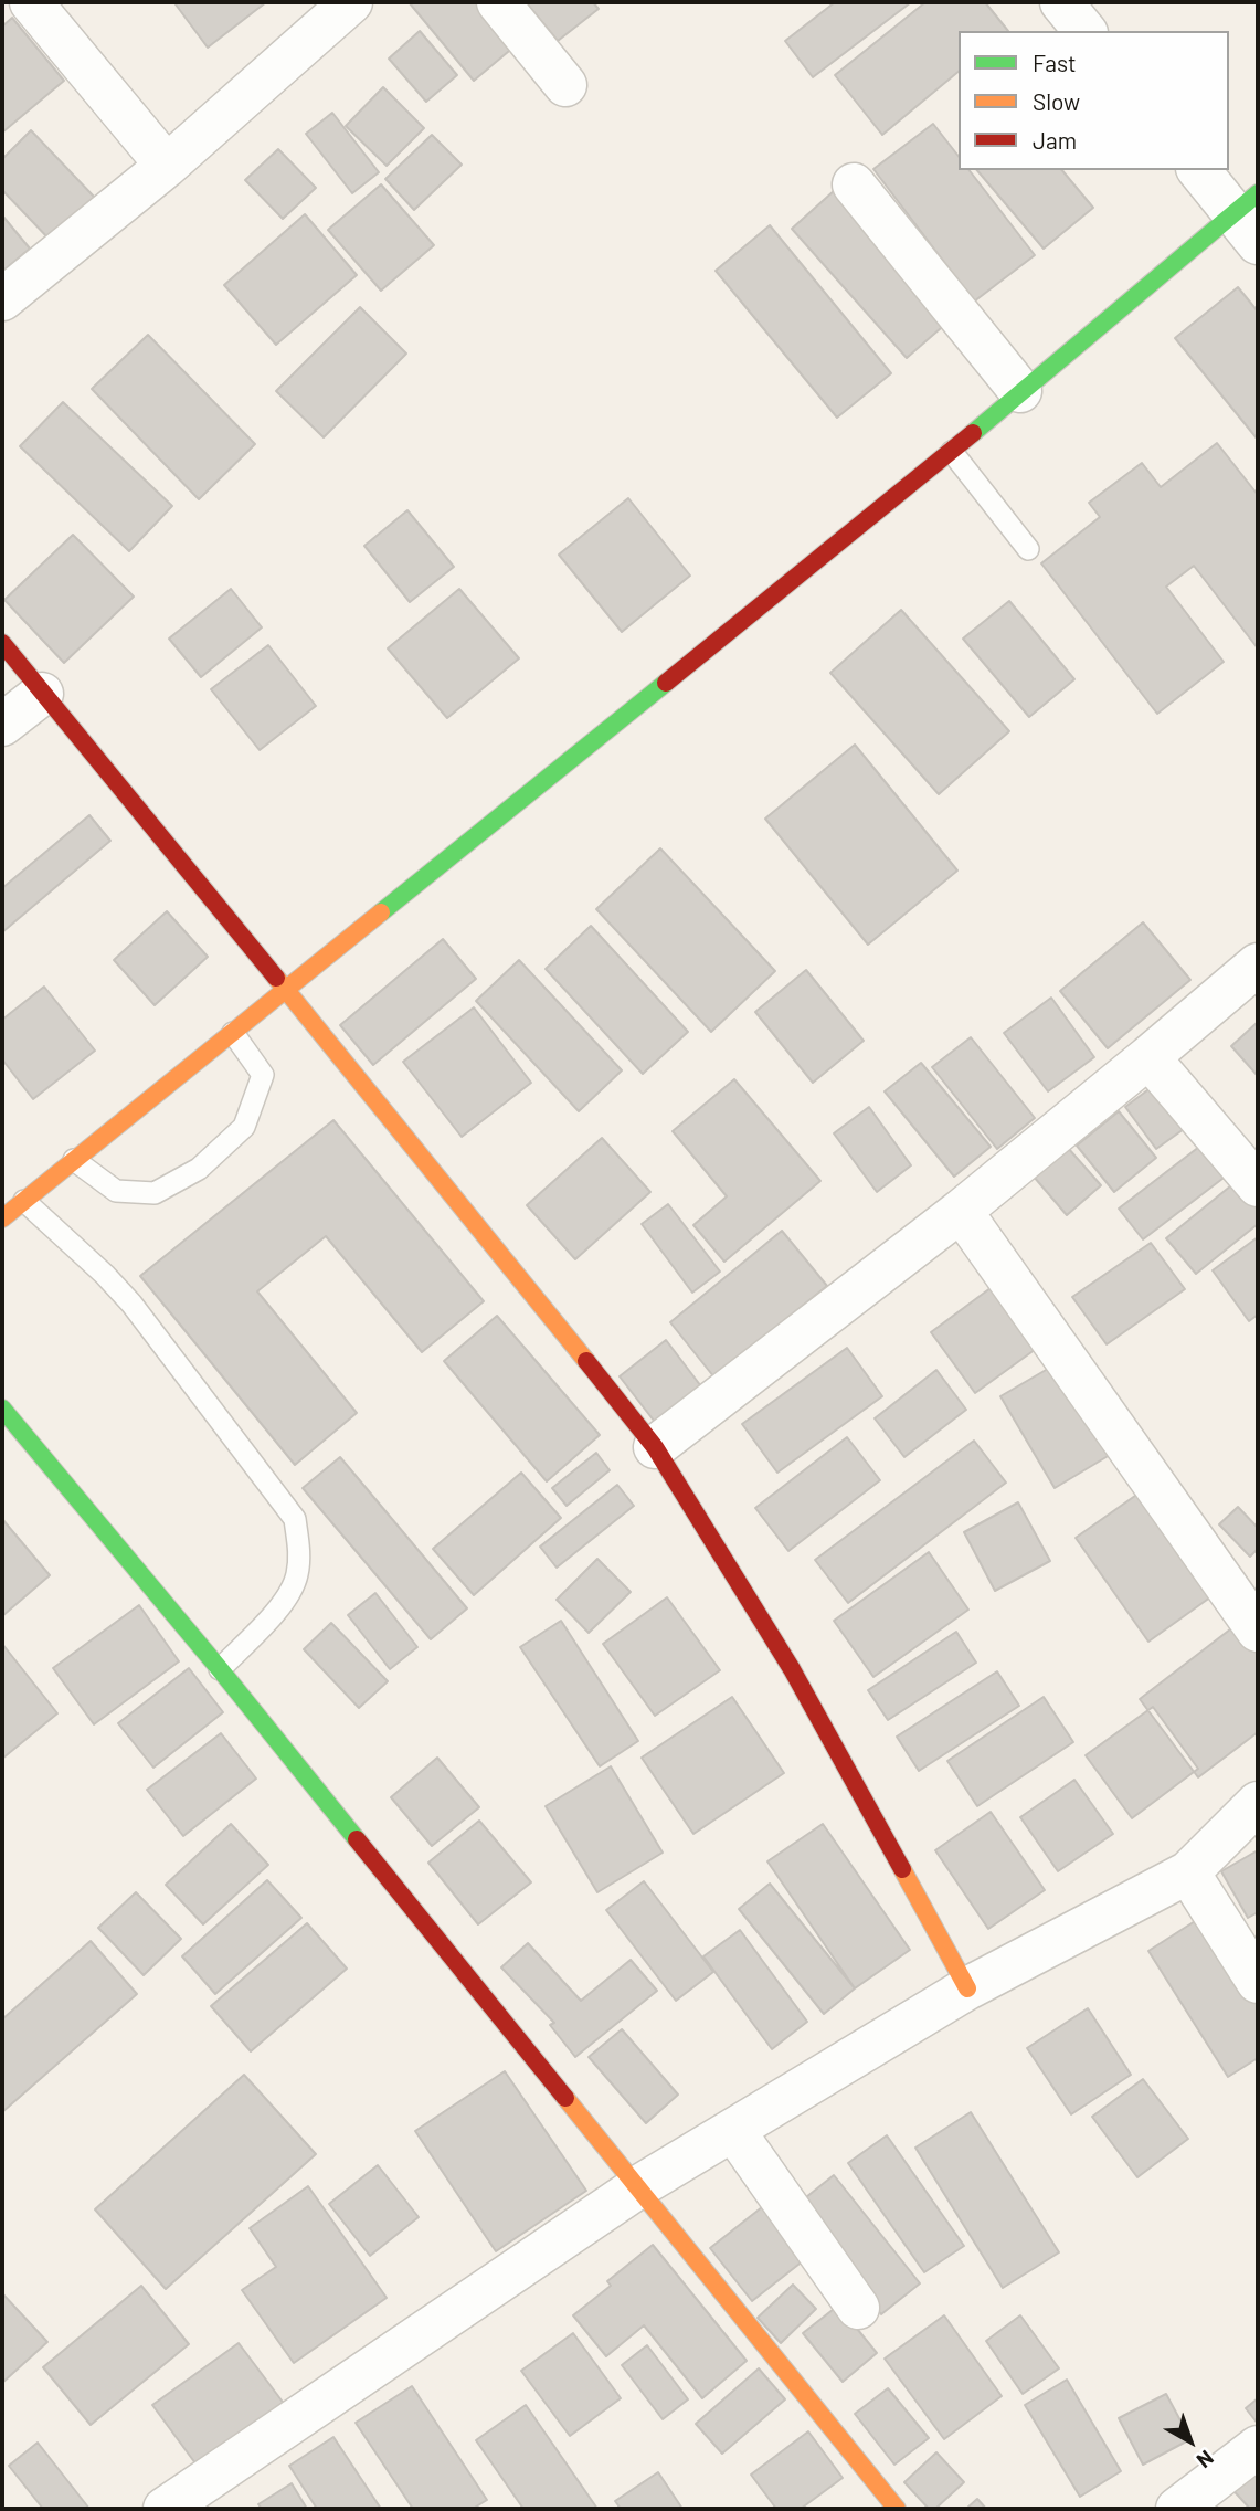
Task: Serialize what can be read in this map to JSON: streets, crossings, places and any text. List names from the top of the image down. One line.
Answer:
{"legend":["Fast","Slow","Jam"],"north":"bottom right"}
